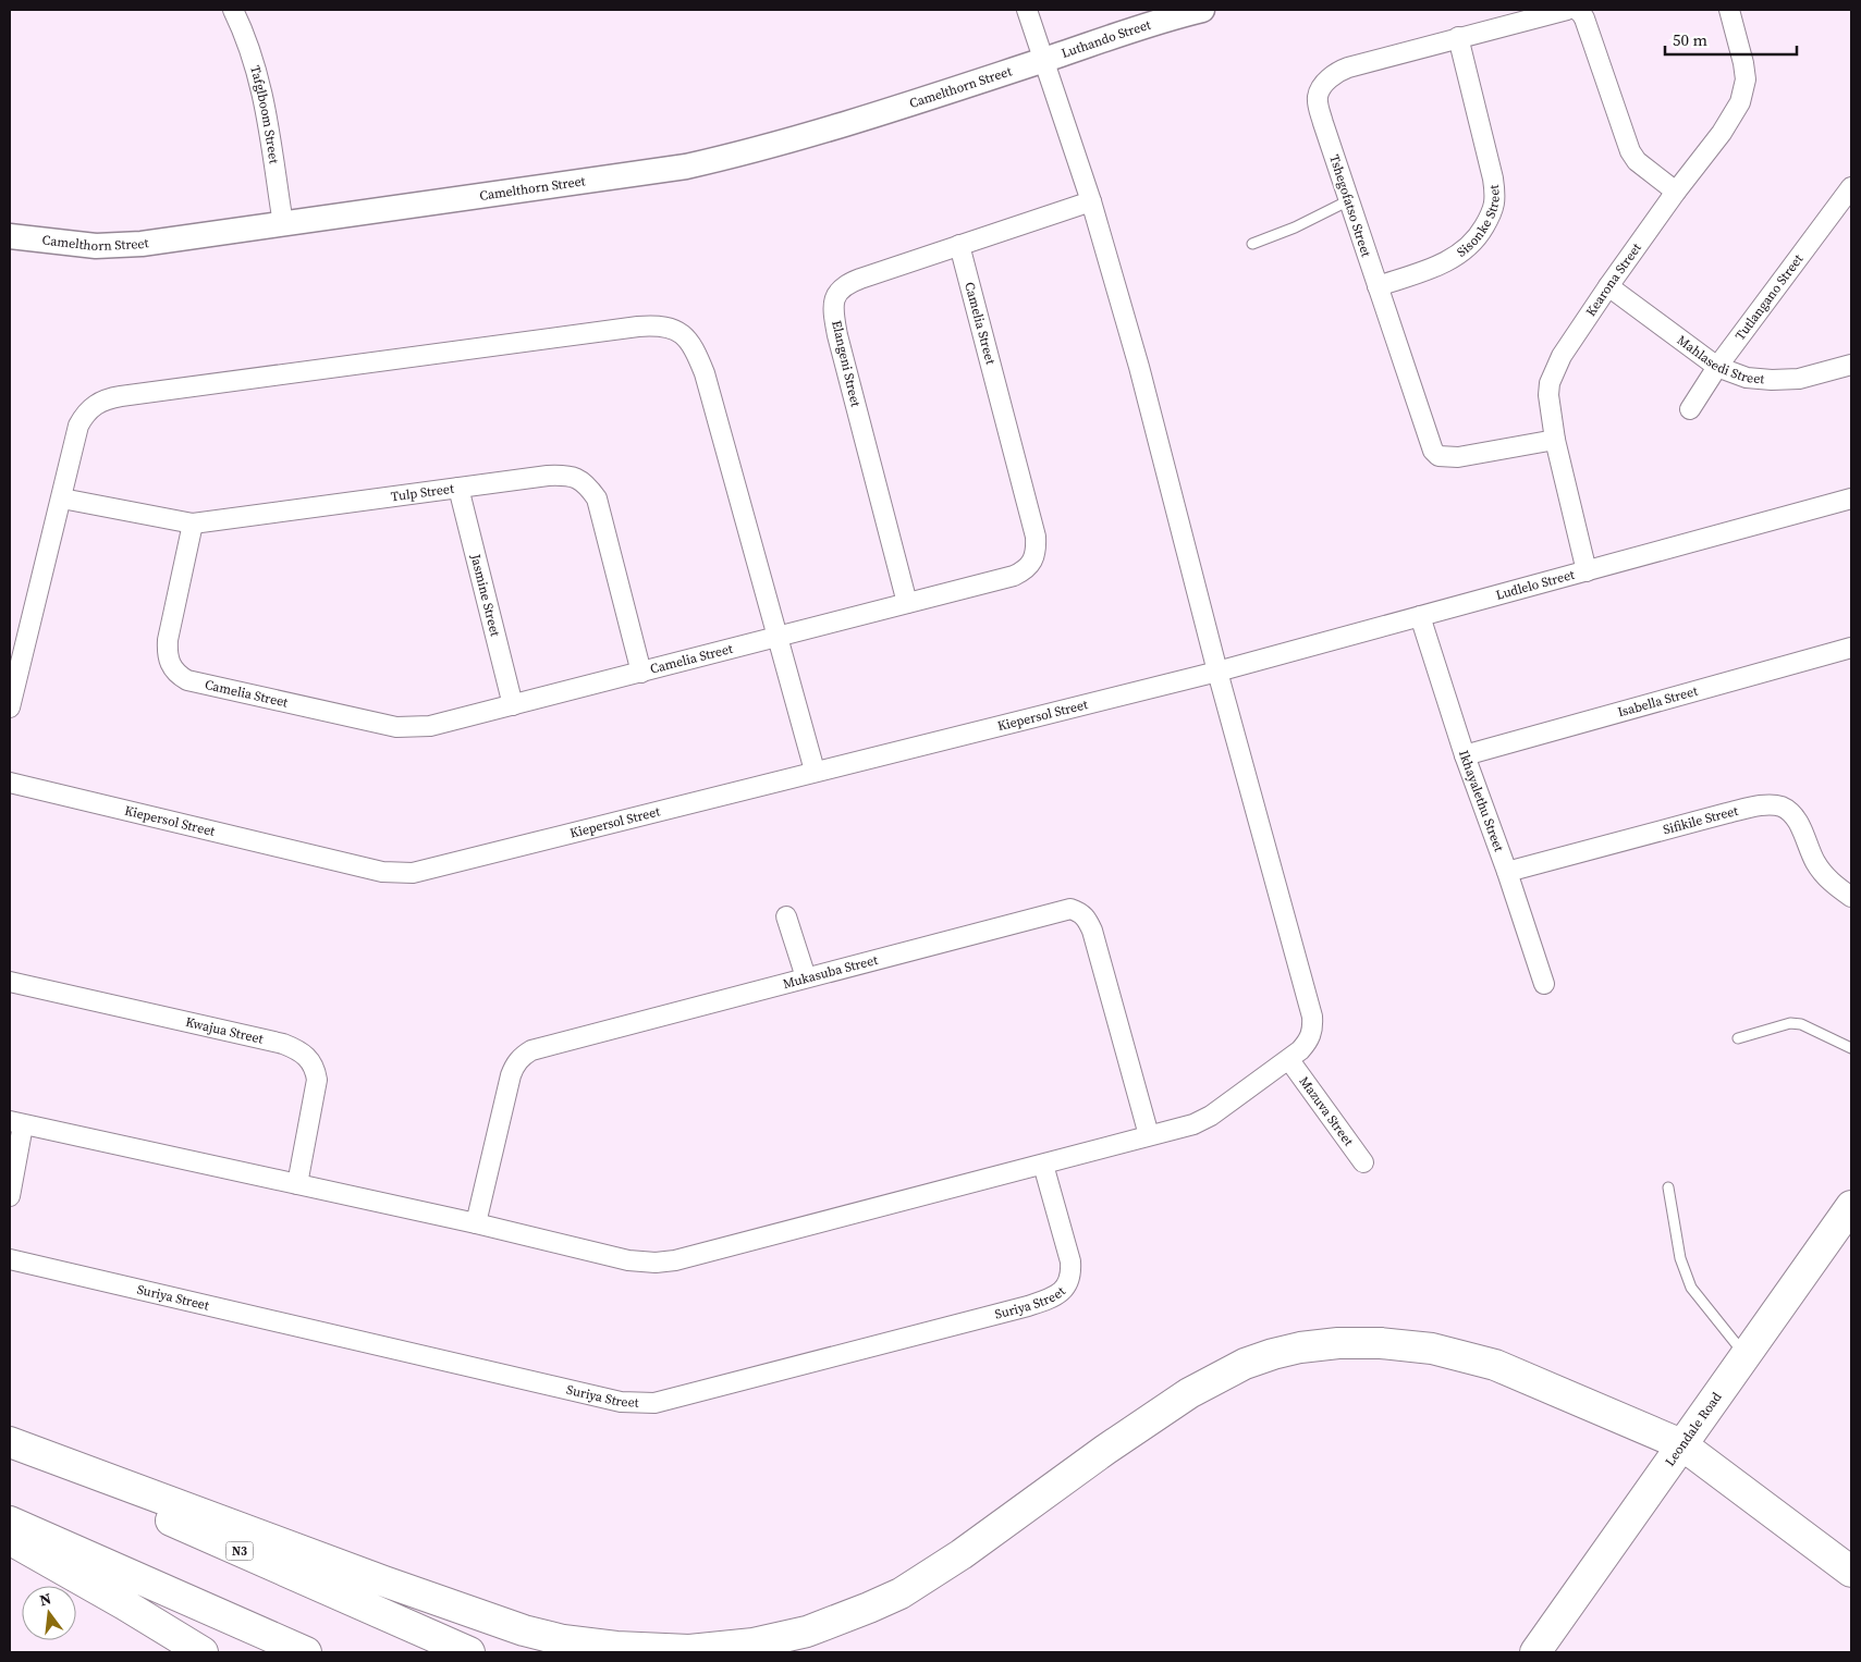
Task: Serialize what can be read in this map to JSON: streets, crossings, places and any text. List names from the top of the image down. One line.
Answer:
{"streets":{"main road":["Leondale Road","N3"],"street":["Luthando Street","Camelthorn Street","Tafglboom Street","Tshegofatso Street","Sisonke Street","Kearona Street","Tutlangano Street","Camelia Street","Mahlasedi Street","Elangeni Street","Tulp Street","Ludlelo Street","Jasmine Street","Isabella Street","Kiepersol Street","Ikhayalethu Street","Sifikile Street","Mukasuba Street","Kwajua Street","Mazuva Street","Suriya Street"]},"crossings":[["Luthando Street","Camelthorn Street"],["Camelthorn Street","Tafglboom Street"],["Tshegofatso Street","Sisonke Street"],["Tshegofatso Street","Kearona Street"],["Kearona Street","Mahlasedi Street"],["Kearona Street","Ludlelo Street"],["Tutlangano Street","Mahlasedi Street"],["Camelia Street","Elangeni Street"],["Camelia Street","Tulp Street"],["Camelia Street","Jasmine Street"],["Tulp Street","Jasmine Street"],["Ludlelo Street","Kiepersol Street"],["Ludlelo Street","Ikhayalethu Street"],["Isabella Street","Ikhayalethu Street"],["Ikhayalethu Street","Sifikile Street"]],"scale_bar":"50 m","north":"top"}
